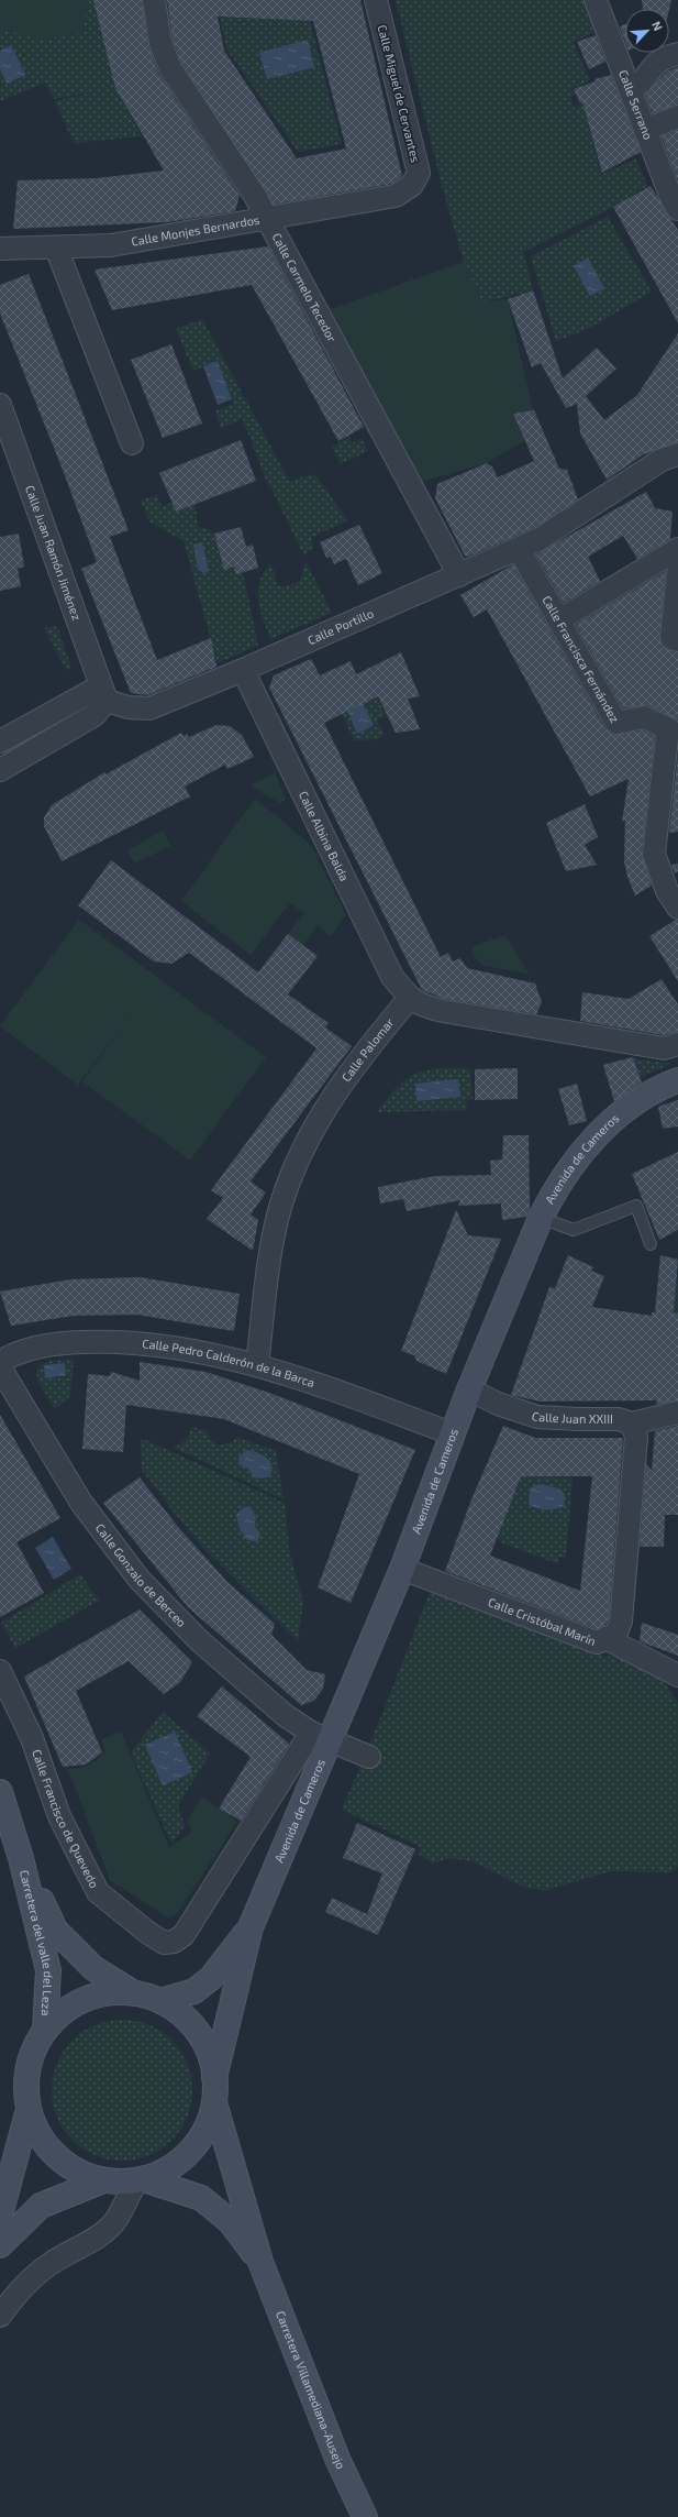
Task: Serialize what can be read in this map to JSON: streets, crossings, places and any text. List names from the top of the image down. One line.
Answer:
{"streets":{"main road":["Avenida de Cameros","Carretera del valle del Leza","Carretera Villamediana-Ausejo"],"street":["Calle Miguel de Cervantes","Calle Serrano","Calle Monjes Bernardos","Calle Carmelo Tecedor","Calle Juan Ramón Jiménez","Calle Portillo","Calle Francisca Fernández","Calle Albina Balda","Calle Palomar","Calle Pedro Calderón de la Barca","Calle Juan XXIII","Calle Gonzalo de Berceo","Calle Cristóbal Marín","Calle Francisco de Quevedo"]},"crossings":[["Calle Miguel de Cervantes","Calle Monjes Bernardos"],["Calle Monjes Bernardos","Calle Carmelo Tecedor"],["Calle Carmelo Tecedor","Calle Portillo"],["Calle Juan Ramón Jiménez","Calle Portillo"],["Calle Portillo","Calle Francisca Fernández"],["Calle Portillo","Calle Albina Balda"],["Calle Albina Balda","Calle Palomar"],["Calle Palomar","Calle Pedro Calderón de la Barca"],["Avenida de Cameros","Calle Pedro Calderón de la Barca"],["Avenida de Cameros","Calle Juan XXIII"],["Avenida de Cameros","Calle Gonzalo de Berceo"],["Avenida de Cameros","Calle Cristóbal Marín"],["Avenida de Cameros","Calle Francisco de Quevedo"],["Calle Gonzalo de Berceo","Calle Francisco de Quevedo"],["Carretera del valle del Leza","Carretera Villamediana-Ausejo"]],"north":"top right"}
